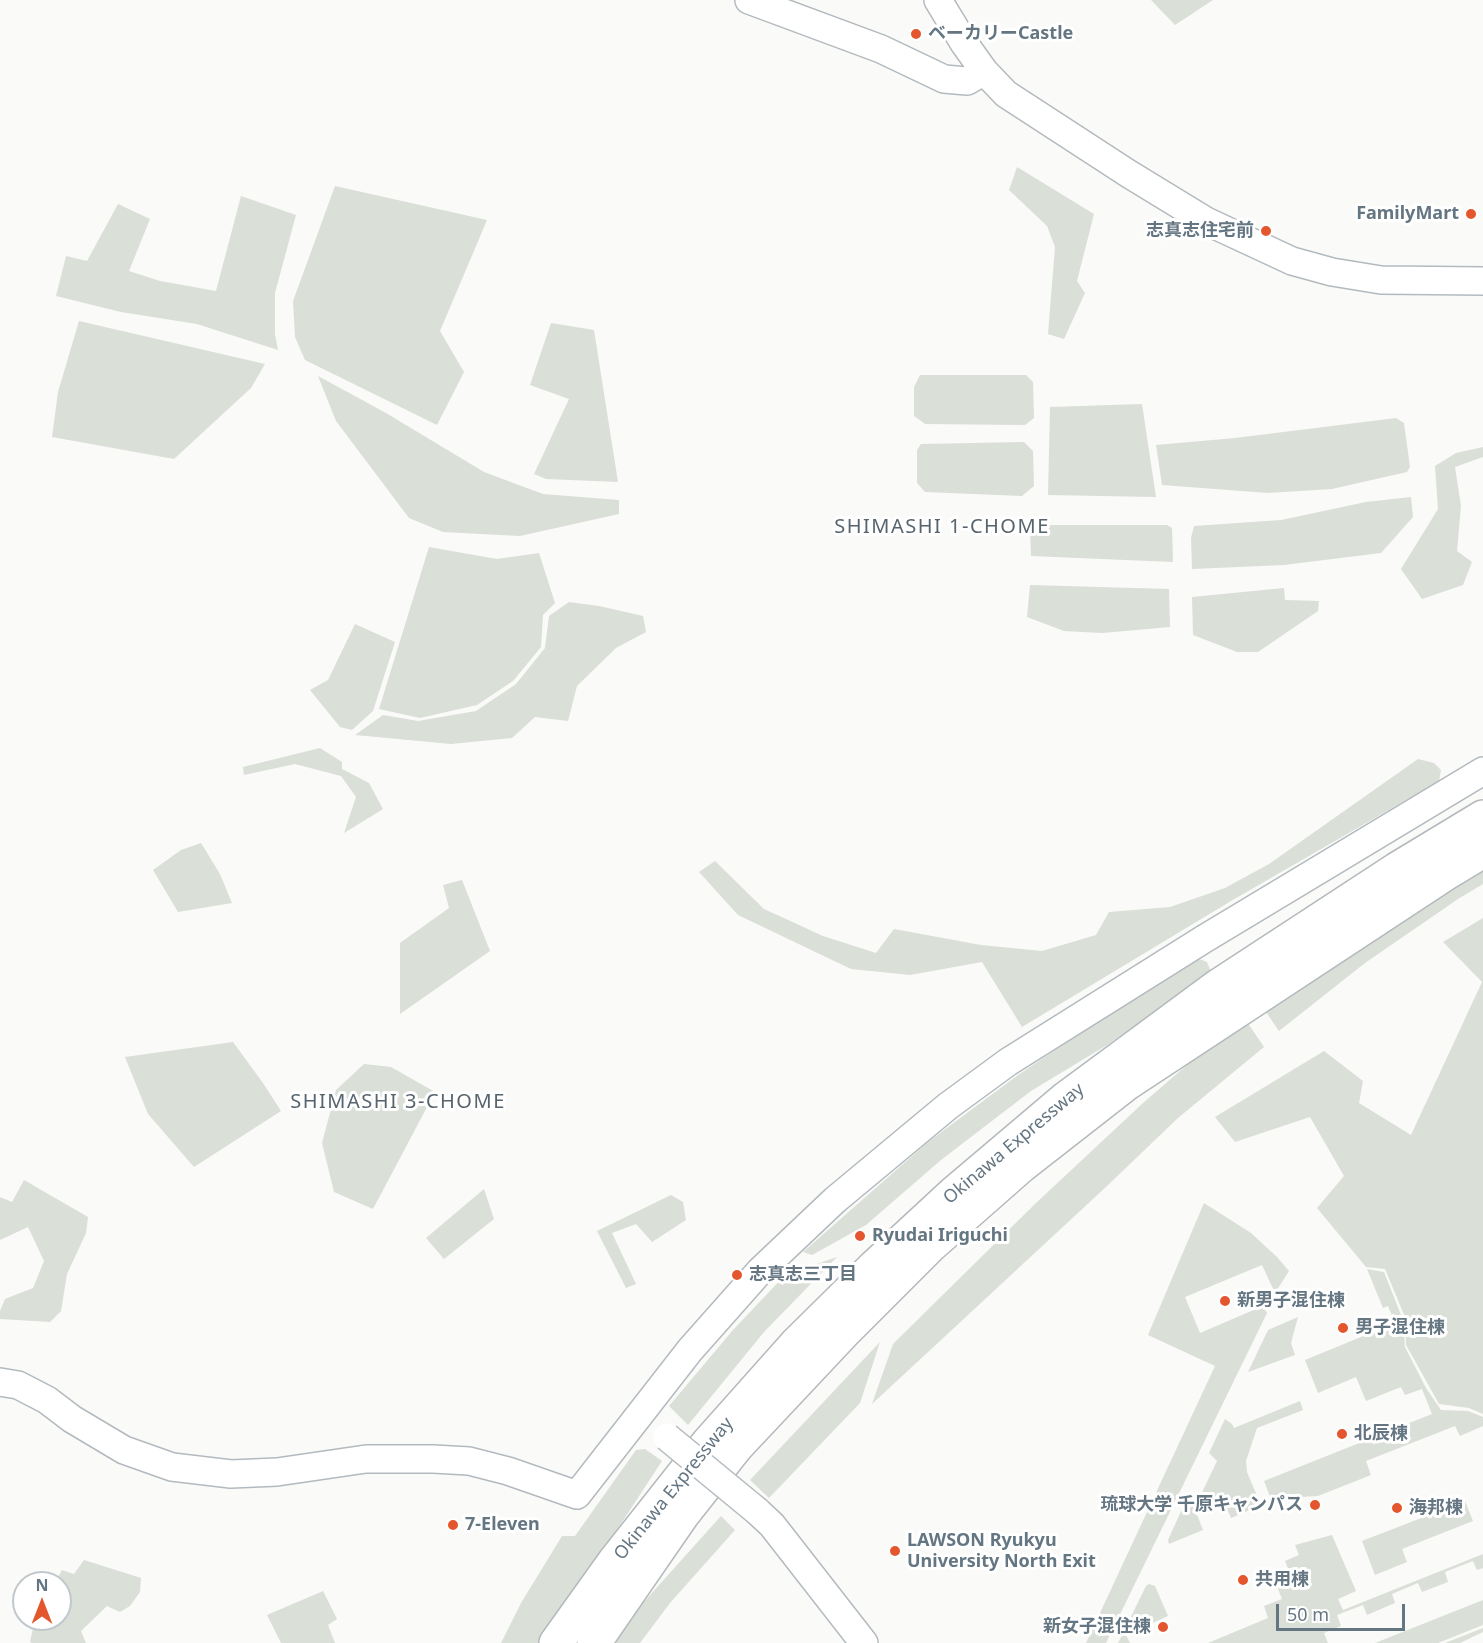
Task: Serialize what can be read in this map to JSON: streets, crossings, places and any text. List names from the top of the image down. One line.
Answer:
{"streets":{"highway":["Okinawa Expressway"]},"districts":["SHIMASHI 1-CHOME","SHIMASHI 3-CHOME"],"places":["ベーカリーCastle","FamilyMart","志真志住宅前","Ryudai Iriguchi","志真志三丁目","新男子混住棟","男子混住棟","北辰棟","琉球大学 千原キャンパス","海邦棟","7-Eleven","LAWSON Ryukyu University North Exit","共用棟","新女子混住棟"],"scale_bar":"50 m","north":"top"}
